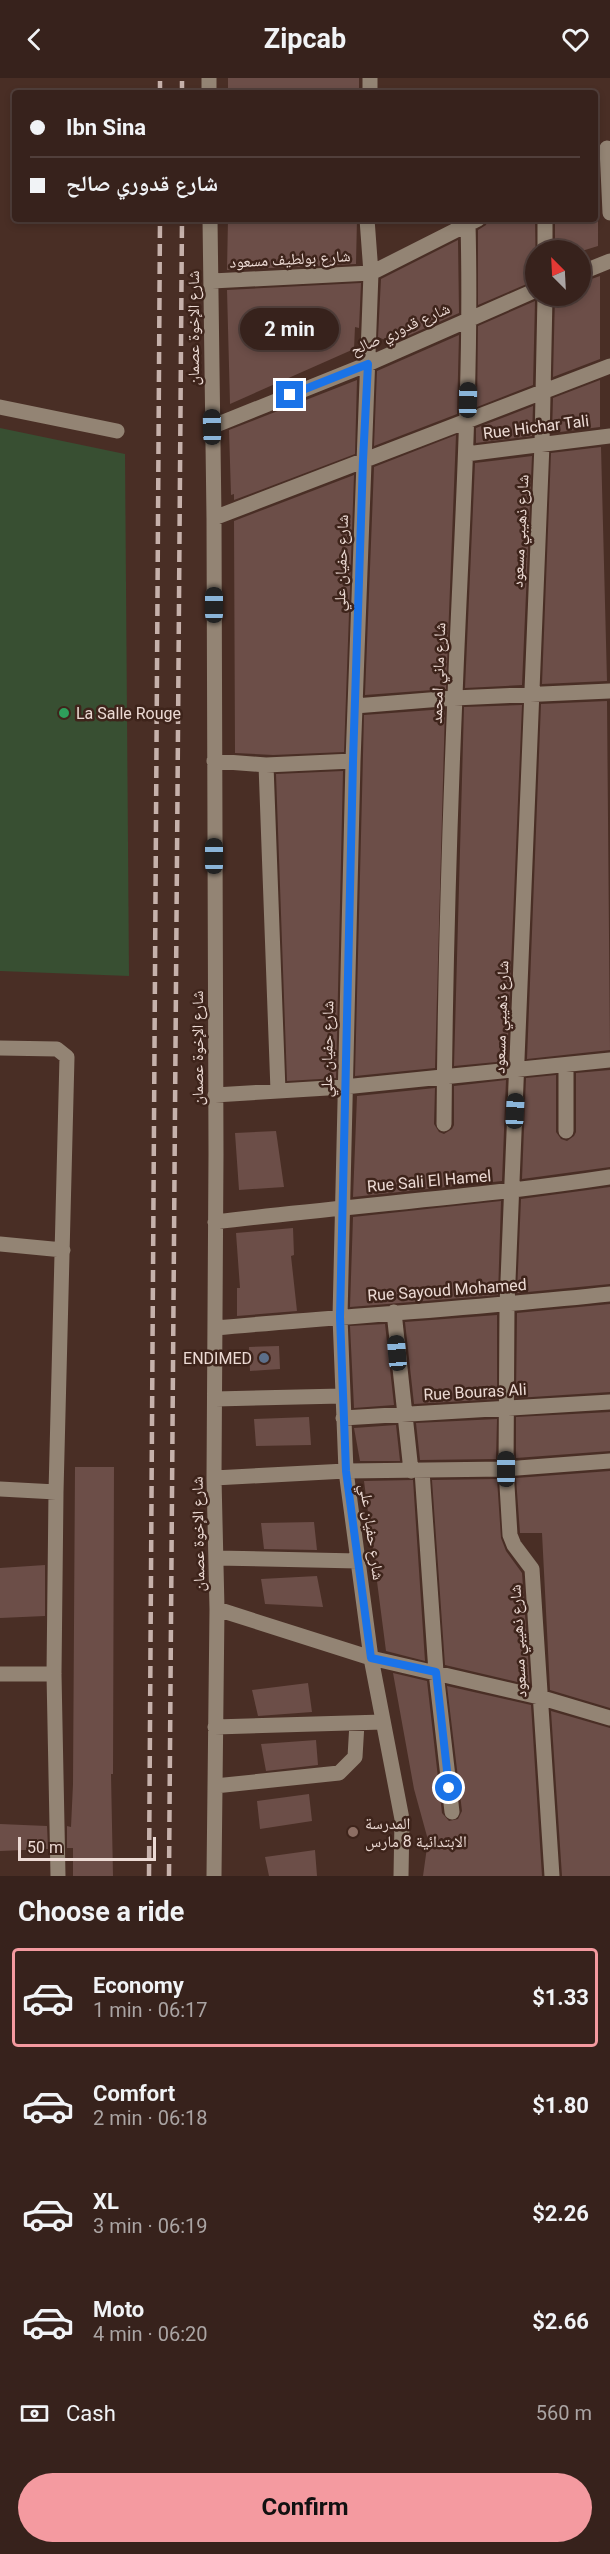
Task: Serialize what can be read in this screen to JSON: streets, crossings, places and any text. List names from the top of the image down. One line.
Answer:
{"streets":{"street":["شارع بولطيف مسعود","شارع الإخوة عصمان","شارع قدوري صالح","Rue Hichar Tali","شارع ذهيبي مسعود","شارع حفيان علي","شارع ماني امحمد","Rue Sali El Hamel","Rue Sayoud Mohamed","Rue Bouras Ali"]},"crossings":[["شارع بولطيف مسعود","شارع الإخوة عصمان"],["شارع بولطيف مسعود","شارع حفيان علي"],["شارع الإخوة عصمان","شارع قدوري صالح"],["شارع الإخوة عصمان","Rue Sali El Hamel"],["شارع الإخوة عصمان","Rue Sayoud Mohamed"],["شارع قدوري صالح","شارع حفيان علي"],["شارع قدوري صالح","شارع ماني امحمد"],["Rue Hichar Tali","شارع ذهيبي مسعود"],["Rue Hichar Tali","شارع ماني امحمد"],["شارع ذهيبي مسعود","Rue Sali El Hamel"],["شارع ذهيبي مسعود","Rue Sayoud Mohamed"],["شارع ذهيبي مسعود","Rue Bouras Ali"],["شارع حفيان علي","Rue Sali El Hamel"],["شارع حفيان علي","Rue Sayoud Mohamed"],["شارع حفيان علي","Rue Bouras Ali"]],"places":["La Salle Rouge","ENDIMED","المدرسة الابتدائية 8 مارس"],"scale_bar":"50 m","north":"top left","page":{"header":"Zipcab","banner":["Ibn Sina","شارع قدوري صالح"],"bubble":"2 min","scale":"50 m","heading":"Choose a ride","list":[{"name":"Economy","note":"1 min · 06:17","value":"$1.33"},{"name":"Comfort","note":"2 min · 06:18","value":"$1.80"},{"name":"XL","note":"3 min · 06:19","value":"$2.26"},{"name":"Moto","note":"4 min · 06:20","value":"$2.66"}],"pay":["Cash","560 m"],"buttons":"Confirm"}}
